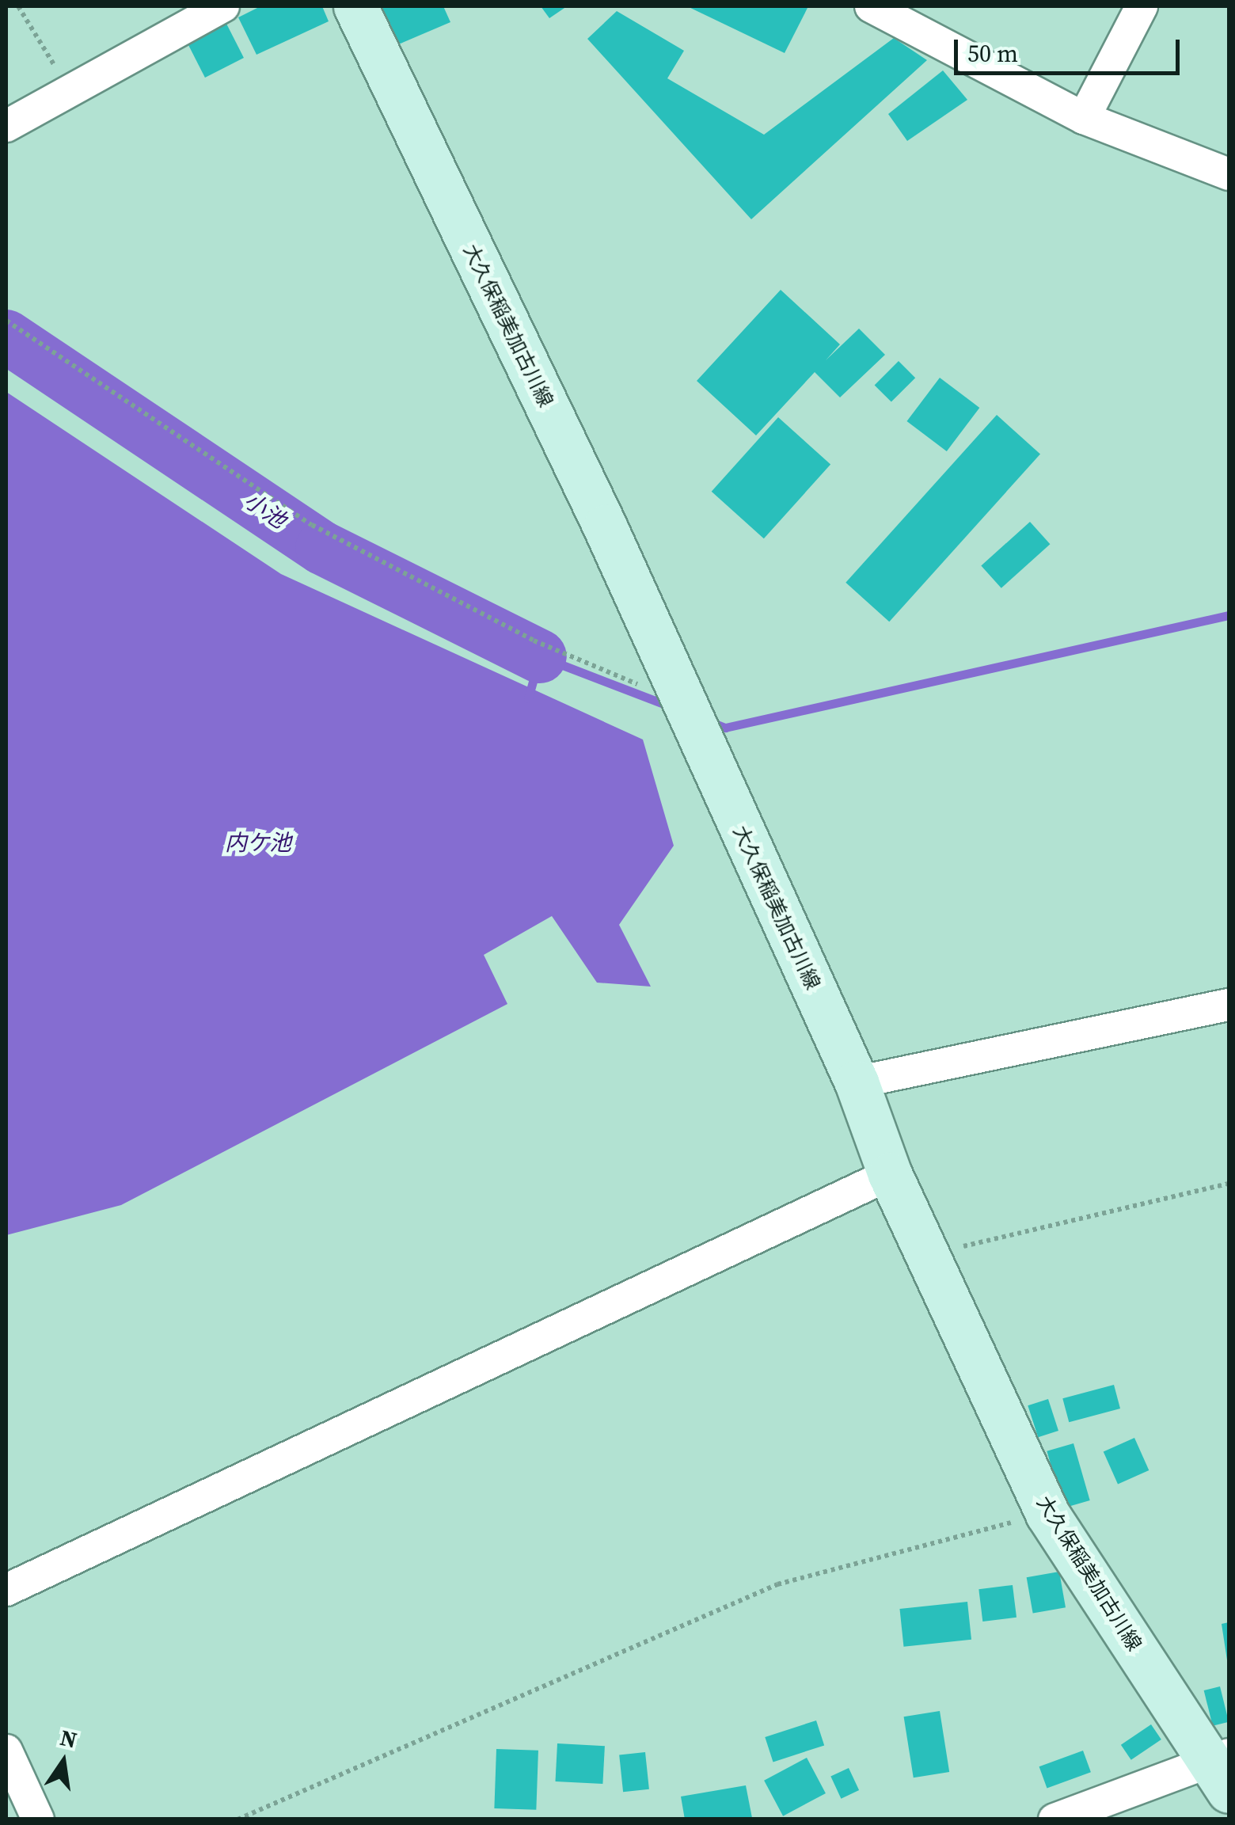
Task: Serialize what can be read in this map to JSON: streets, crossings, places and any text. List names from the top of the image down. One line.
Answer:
{"streets":{"main road":["大久保稲美加古川線"]},"water":["小池","内ケ池"],"scale_bar":"50 m","north":"top"}
